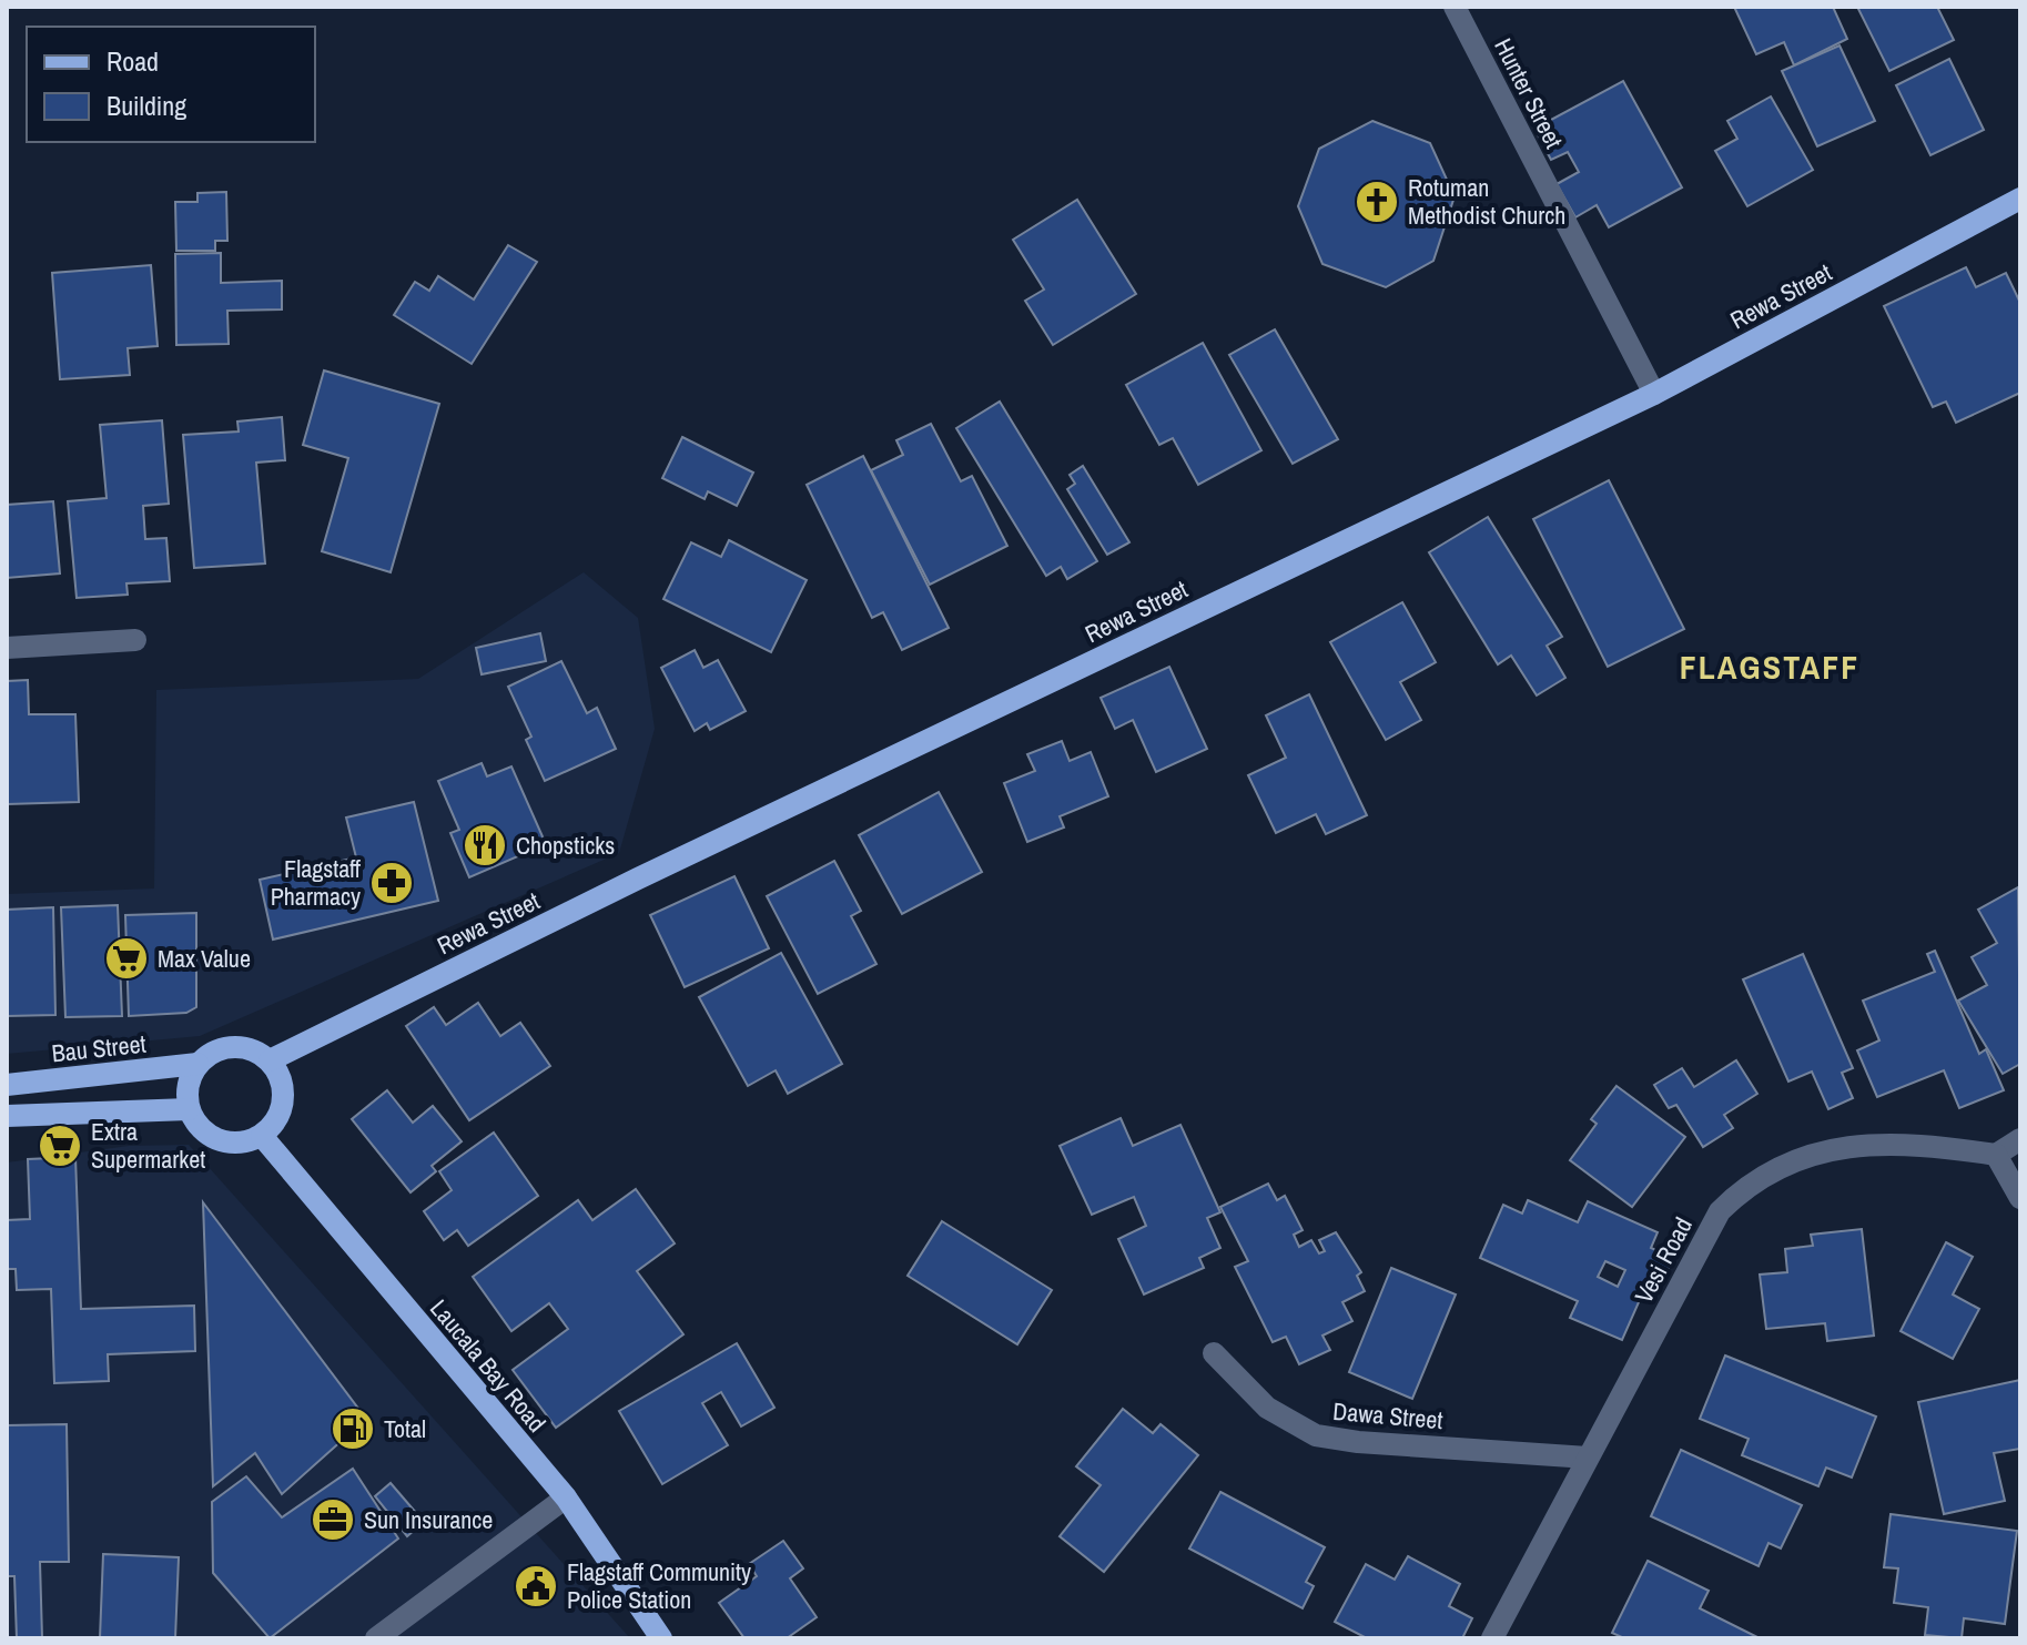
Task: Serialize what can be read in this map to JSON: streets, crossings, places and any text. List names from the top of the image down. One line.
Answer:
{"streets":{"main road":["Rewa Street","Bau Street","Laucala Bay Road"],"street":["Hunter Street","Vesi Road","Dawa Street"]},"crossings":[["Hunter Street","Rewa Street"],["Rewa Street","Bau Street"],["Rewa Street","Laucala Bay Road"],["Bau Street","Laucala Bay Road"],["Vesi Road","Dawa Street"]],"districts":["FLAGSTAFF"],"places":{"church":["Rotuman Methodist Church"],"restaurant":["Chopsticks"],"pharmacy":["Flagstaff Pharmacy"],"supermarket":["Max Value","Extra Supermarket"],"fuel station":["Total"],"office":["Sun Insurance"],"public building":["Flagstaff Community Police Station"]},"legend":["Road","Building"]}
